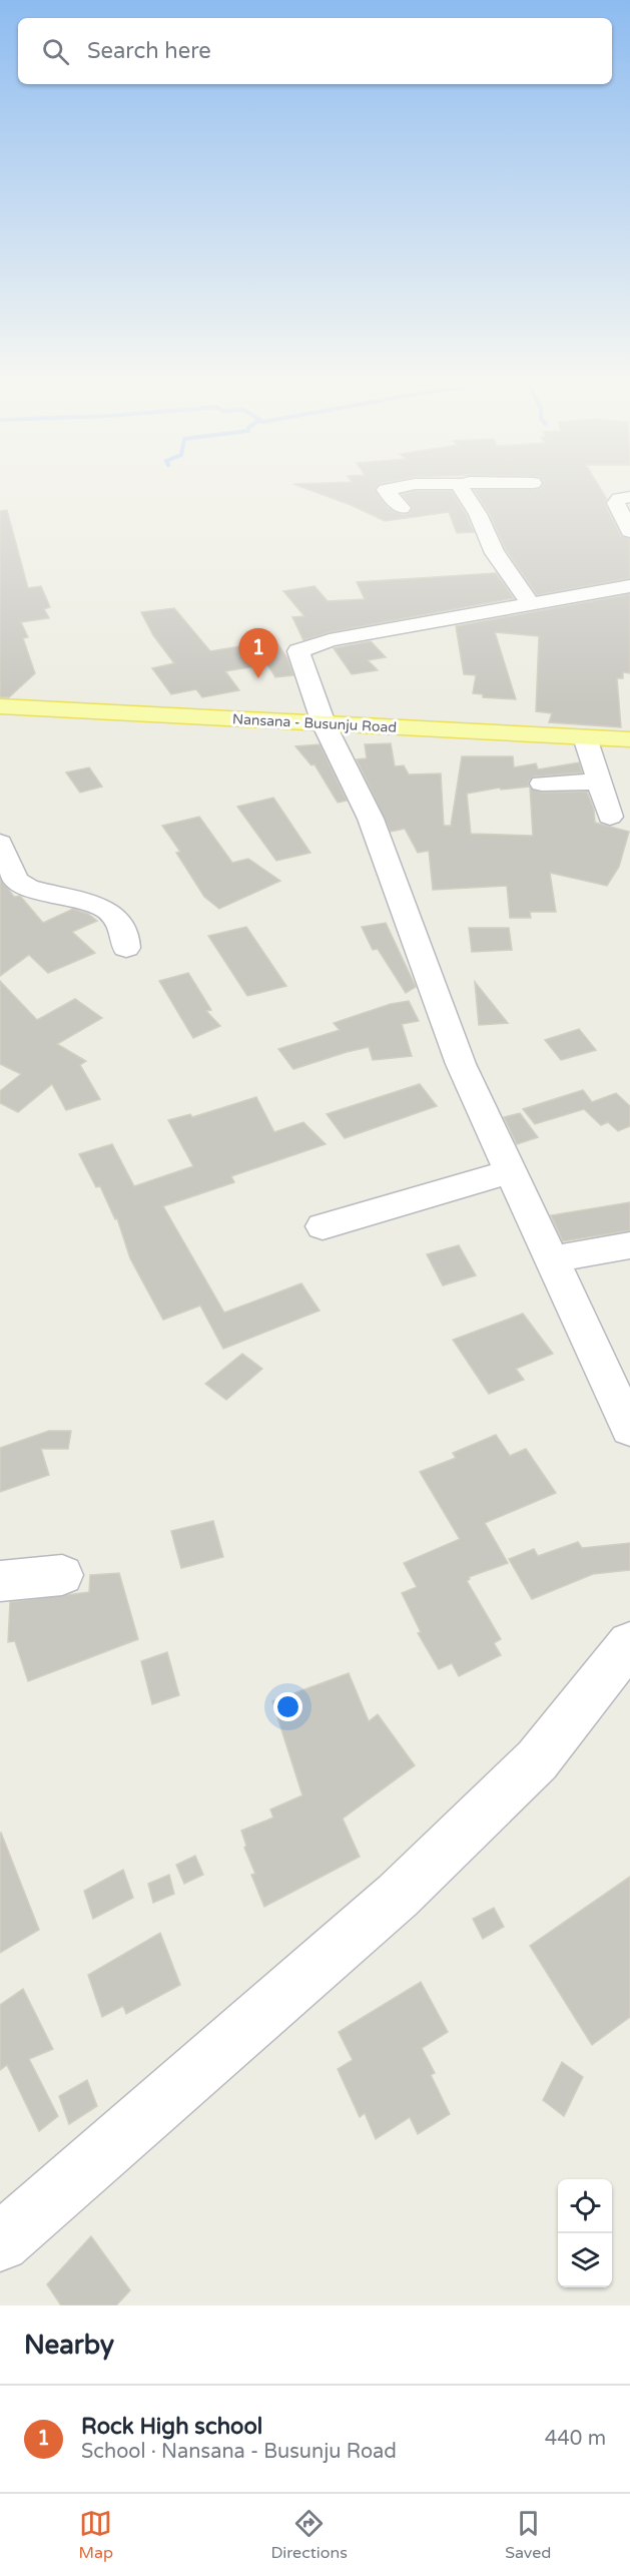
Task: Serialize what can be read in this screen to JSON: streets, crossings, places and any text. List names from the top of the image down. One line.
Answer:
{"streets":{"main road":["Nansana - Busunju Road"]},"page":{"search":"Search here","pins":"1","heading":"Nearby","list":[{"mark":"1","name":"Rock High school","note":"School · Nansana - Busunju Road","value":"440 m"}],"nav":["Map","Directions","Saved"]}}
